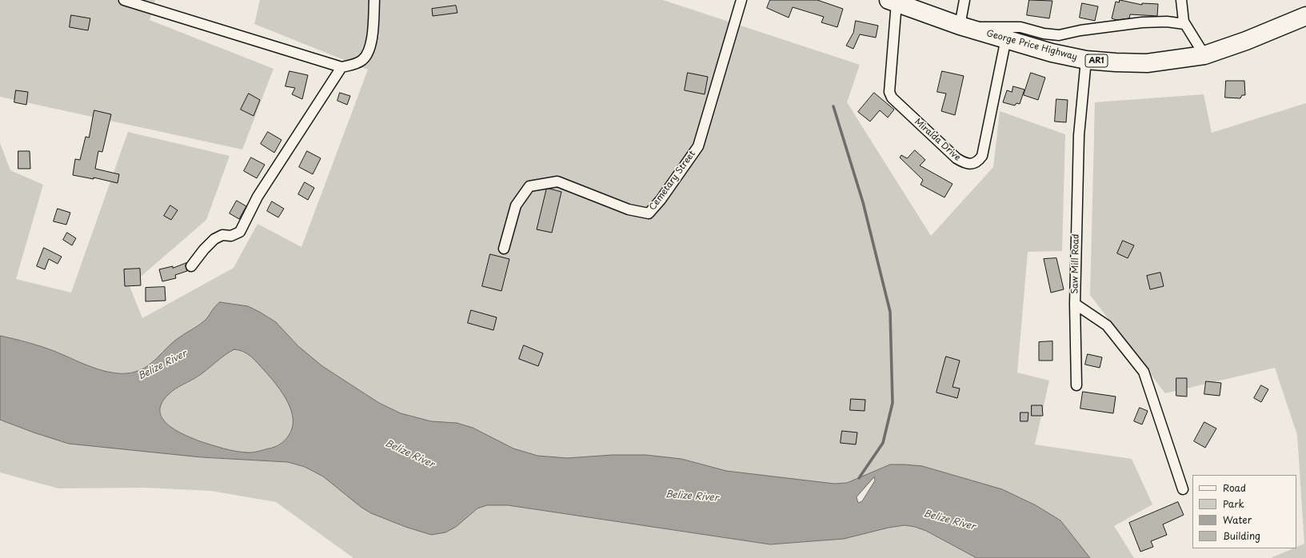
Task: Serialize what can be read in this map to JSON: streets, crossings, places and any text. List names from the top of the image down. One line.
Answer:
{"streets":{"highway":["George Price Highway","AR1"],"street":["Miralda Drive","Cemetary Street","Saw Mill Road"]},"crossings":[["George Price Highway","Miralda Drive"],["George Price Highway","Saw Mill Road"]],"water":["Belize River"],"legend":["Road","Park","Water","Building"]}
